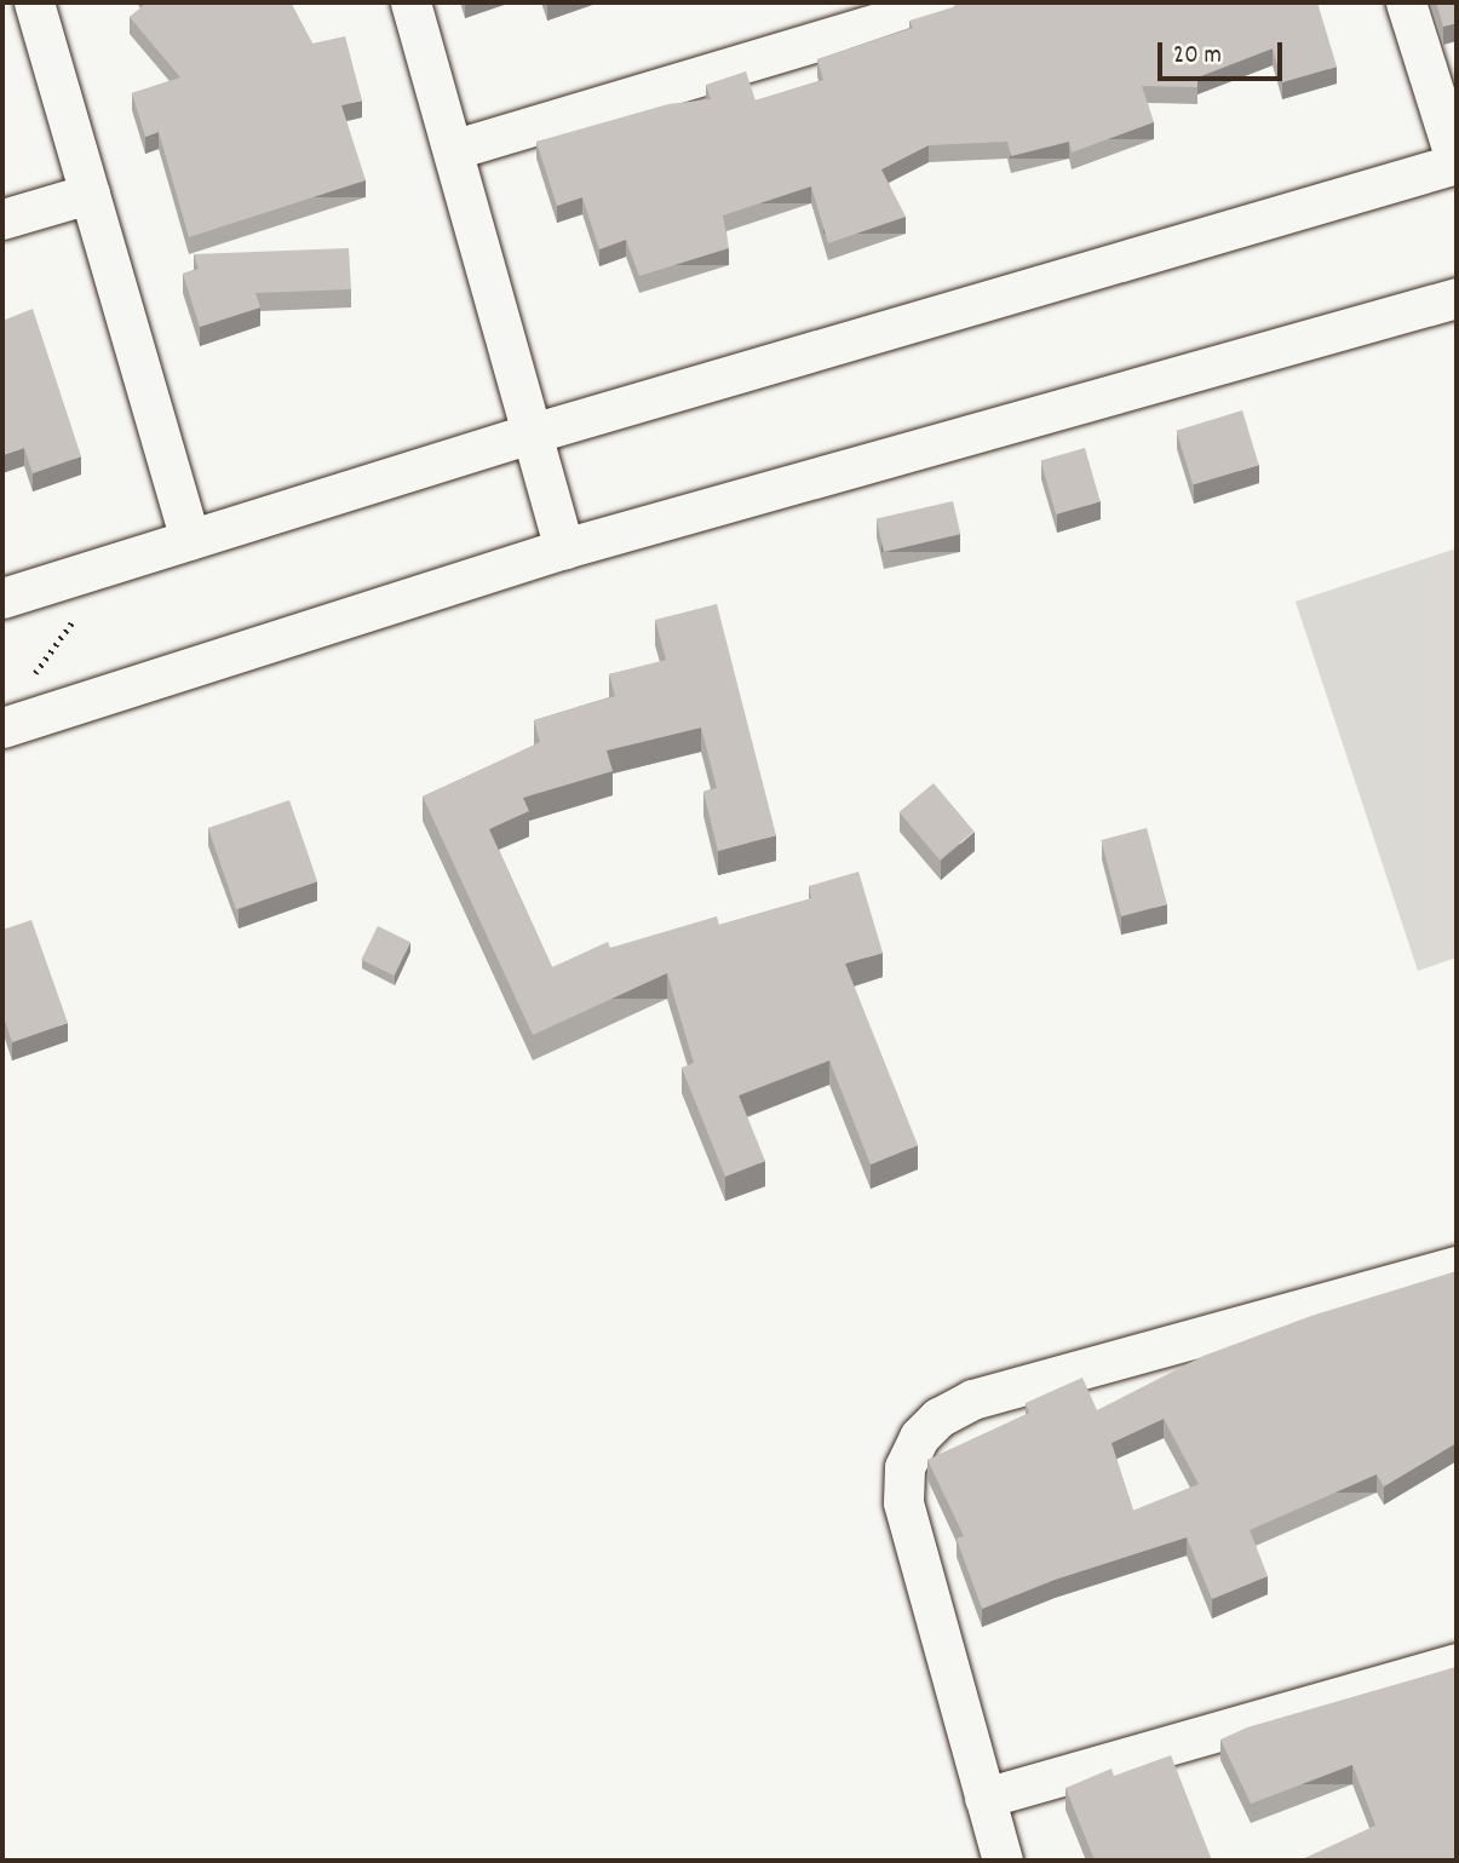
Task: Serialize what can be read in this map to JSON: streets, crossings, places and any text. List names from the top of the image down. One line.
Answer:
{"scale_bar":"20 m"}
